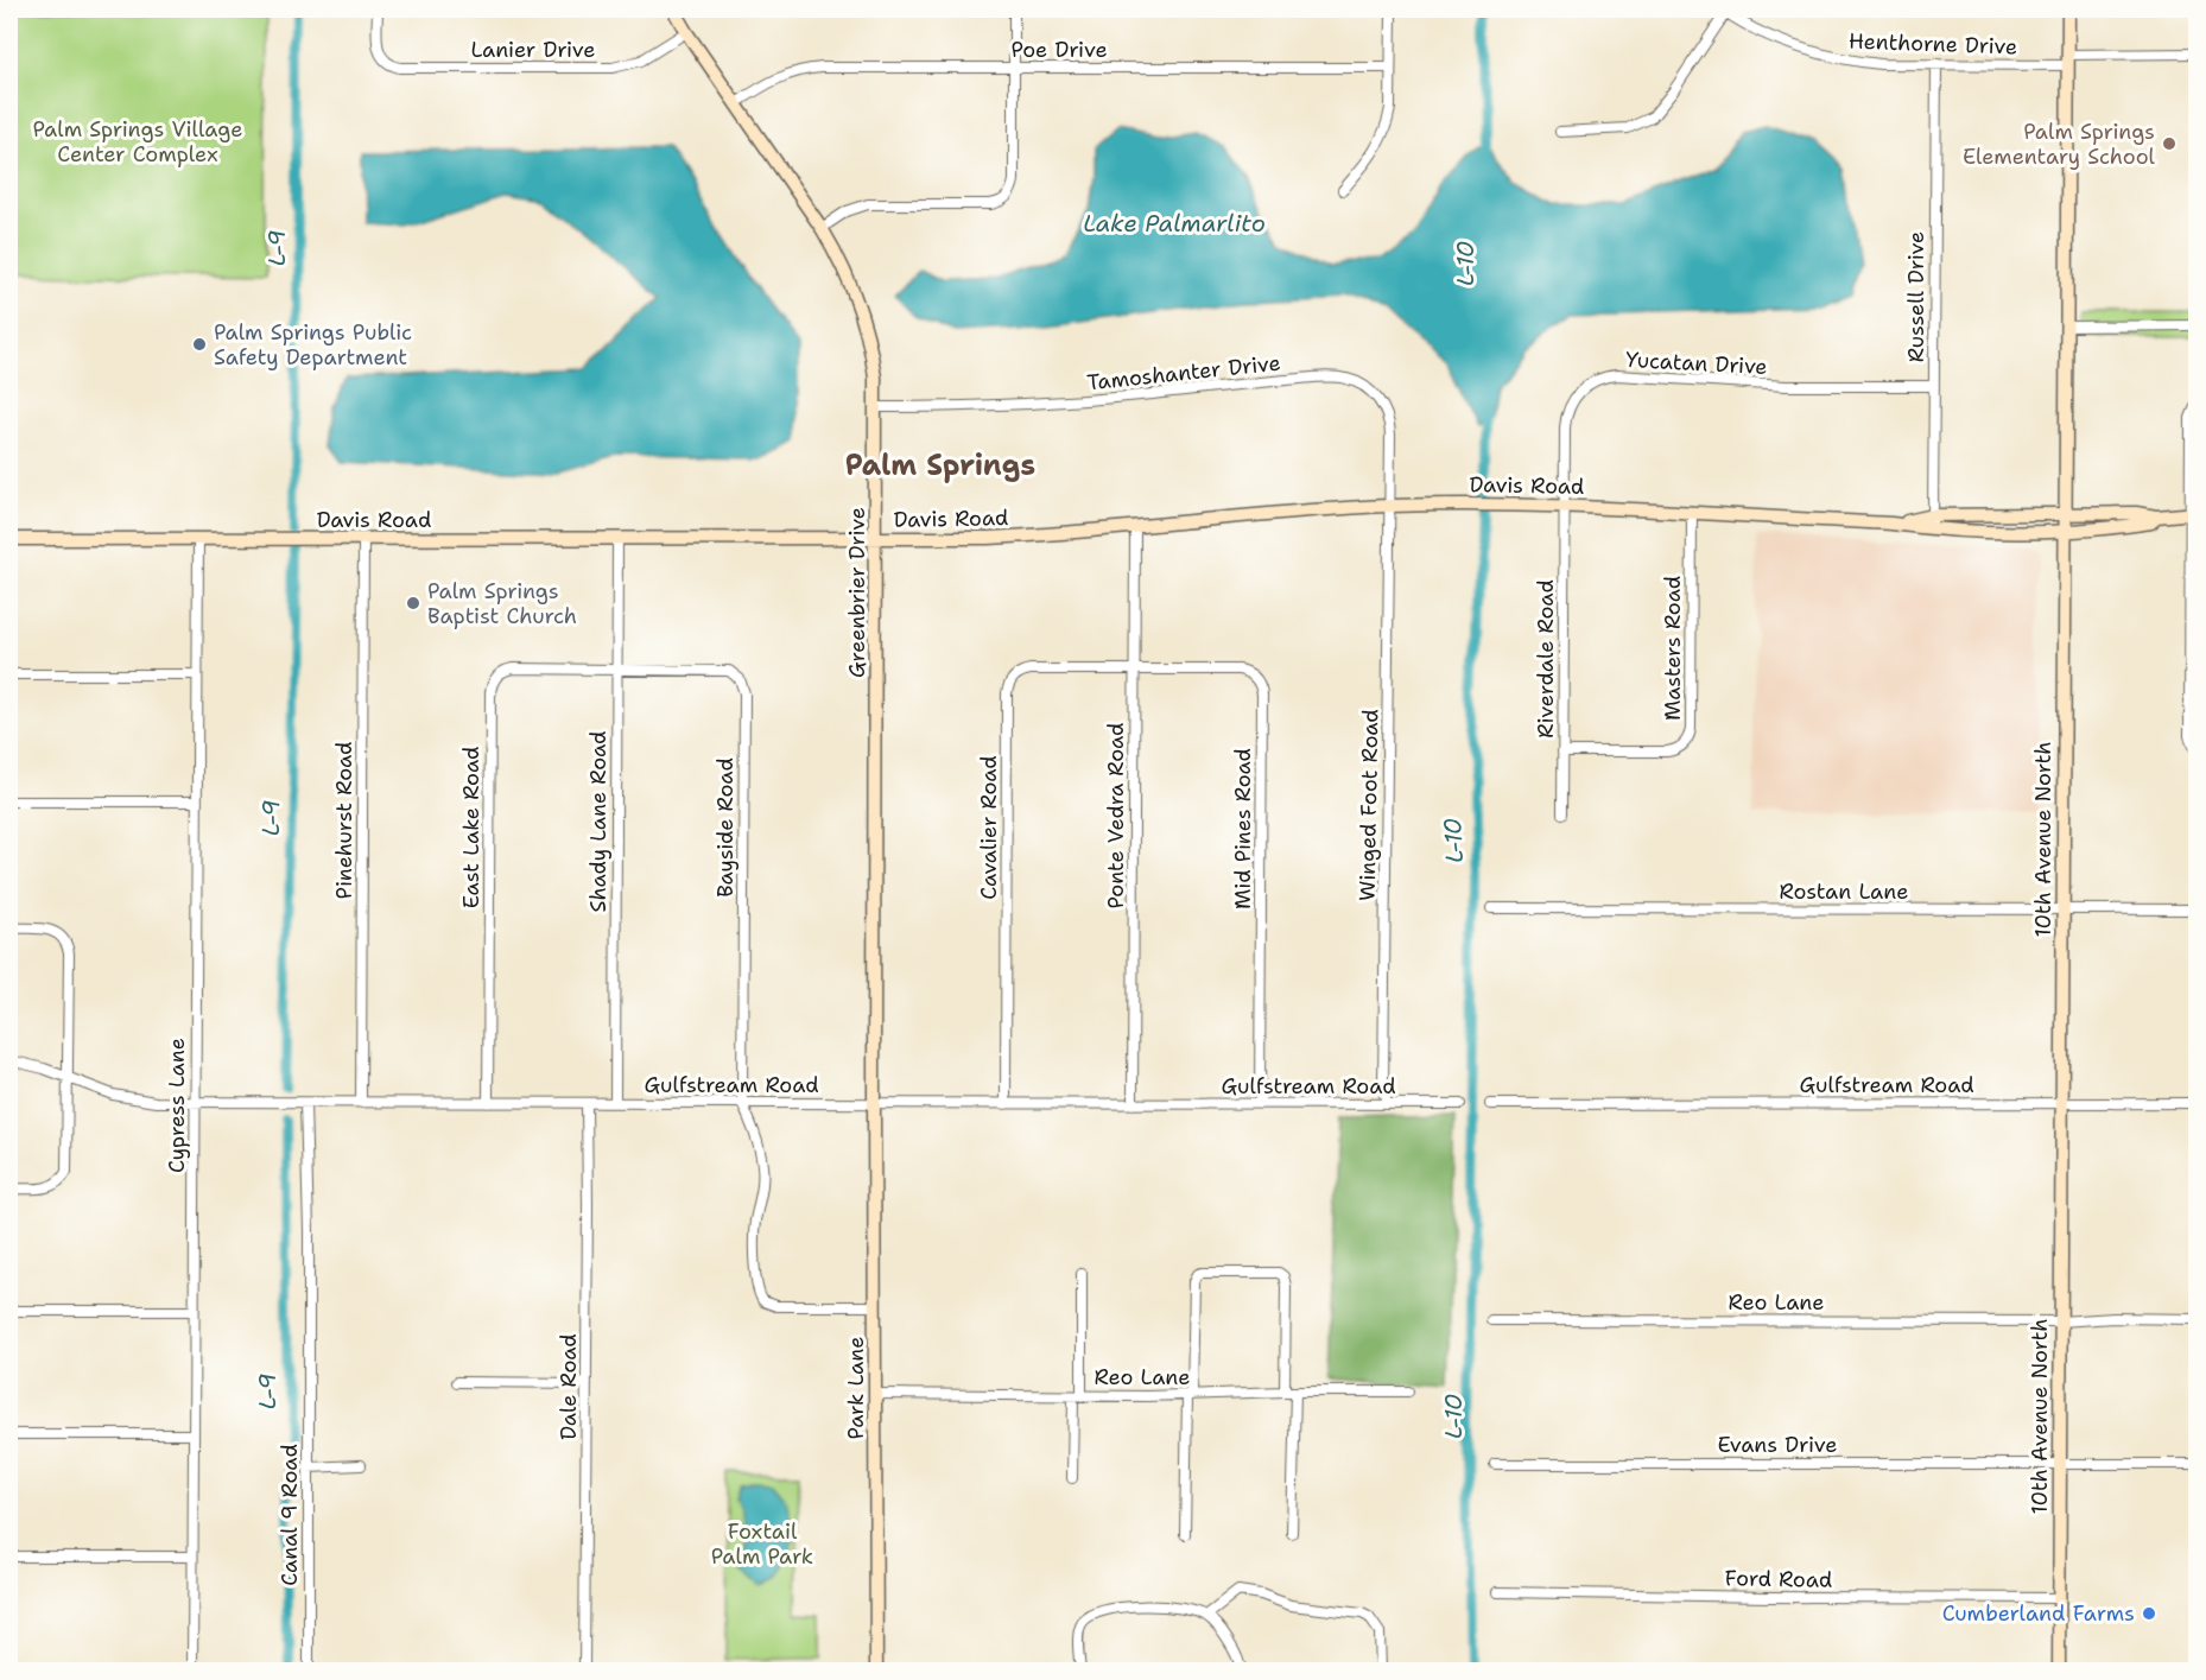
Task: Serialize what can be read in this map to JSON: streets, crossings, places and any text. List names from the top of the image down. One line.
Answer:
{"streets":{"street":["Henthorne Drive","Lanier Drive","Poe Drive","Russell Drive","Yucatan Drive","Tamoshanter Drive","Davis Road","Greenbrier Drive","Masters Road","Riverdale Road","Winged Foot Road","Ponte Vedra Road","Pinehurst Road","Shady Lane Road","East Lake Road","Bayside Road","Cavalier Road","Mid Pines Road","10th Avenue North","Rostan Lane","Gulfstream Road","Cypress Lane","Reo Lane","Dale Road","Park Lane","Evans Drive","Canal 9 Road","Ford Road"]},"crossings":[["Henthorne Drive","Russell Drive"],["Henthorne Drive","10th Avenue North"],["Lanier Drive","Greenbrier Drive"],["Poe Drive","Greenbrier Drive"],["Russell Drive","Yucatan Drive"],["Russell Drive","Davis Road"],["Yucatan Drive","Davis Road"],["Yucatan Drive","Riverdale Road"],["Tamoshanter Drive","Davis Road"],["Tamoshanter Drive","Greenbrier Drive"],["Tamoshanter Drive","Winged Foot Road"],["Davis Road","Greenbrier Drive"],["Davis Road","Masters Road"],["Davis Road","Riverdale Road"],["Davis Road","Winged Foot Road"],["Davis Road","Ponte Vedra Road"],["Davis Road","Pinehurst Road"],["Davis Road","Shady Lane Road"],["Davis Road","10th Avenue North"],["Davis Road","Cypress Lane"],["Greenbrier Drive","Gulfstream Road"],["Greenbrier Drive","Park Lane"],["Masters Road","Riverdale Road"],["Winged Foot Road","Gulfstream Road"],["Ponte Vedra Road","Cavalier Road"],["Ponte Vedra Road","Mid Pines Road"],["Ponte Vedra Road","Gulfstream Road"],["Pinehurst Road","Gulfstream Road"],["Shady Lane Road","East Lake Road"],["Shady Lane Road","Bayside Road"],["Shady Lane Road","Gulfstream Road"],["East Lake Road","Bayside Road"],["East Lake Road","Gulfstream Road"],["Bayside Road","Gulfstream Road"],["Cavalier Road","Mid Pines Road"],["Cavalier Road","Gulfstream Road"],["Mid Pines Road","Gulfstream Road"],["10th Avenue North","Rostan Lane"],["10th Avenue North","Gulfstream Road"],["10th Avenue North","Reo Lane"],["10th Avenue North","Evans Drive"],["10th Avenue North","Ford Road"],["Gulfstream Road","Cypress Lane"],["Gulfstream Road","Dale Road"],["Gulfstream Road","Park Lane"],["Gulfstream Road","Canal 9 Road"],["Reo Lane","Park Lane"]],"districts":["Palm Springs"],"water":["Lake Palmarlito","L-9","L-10"],"parks":["Palm Springs Village Center Complex","Foxtail Palm Park"],"places":["Palm Springs Elementary School","Palm Springs Public Safety Department","Palm Springs Baptist Church","Cumberland Farms"]}
